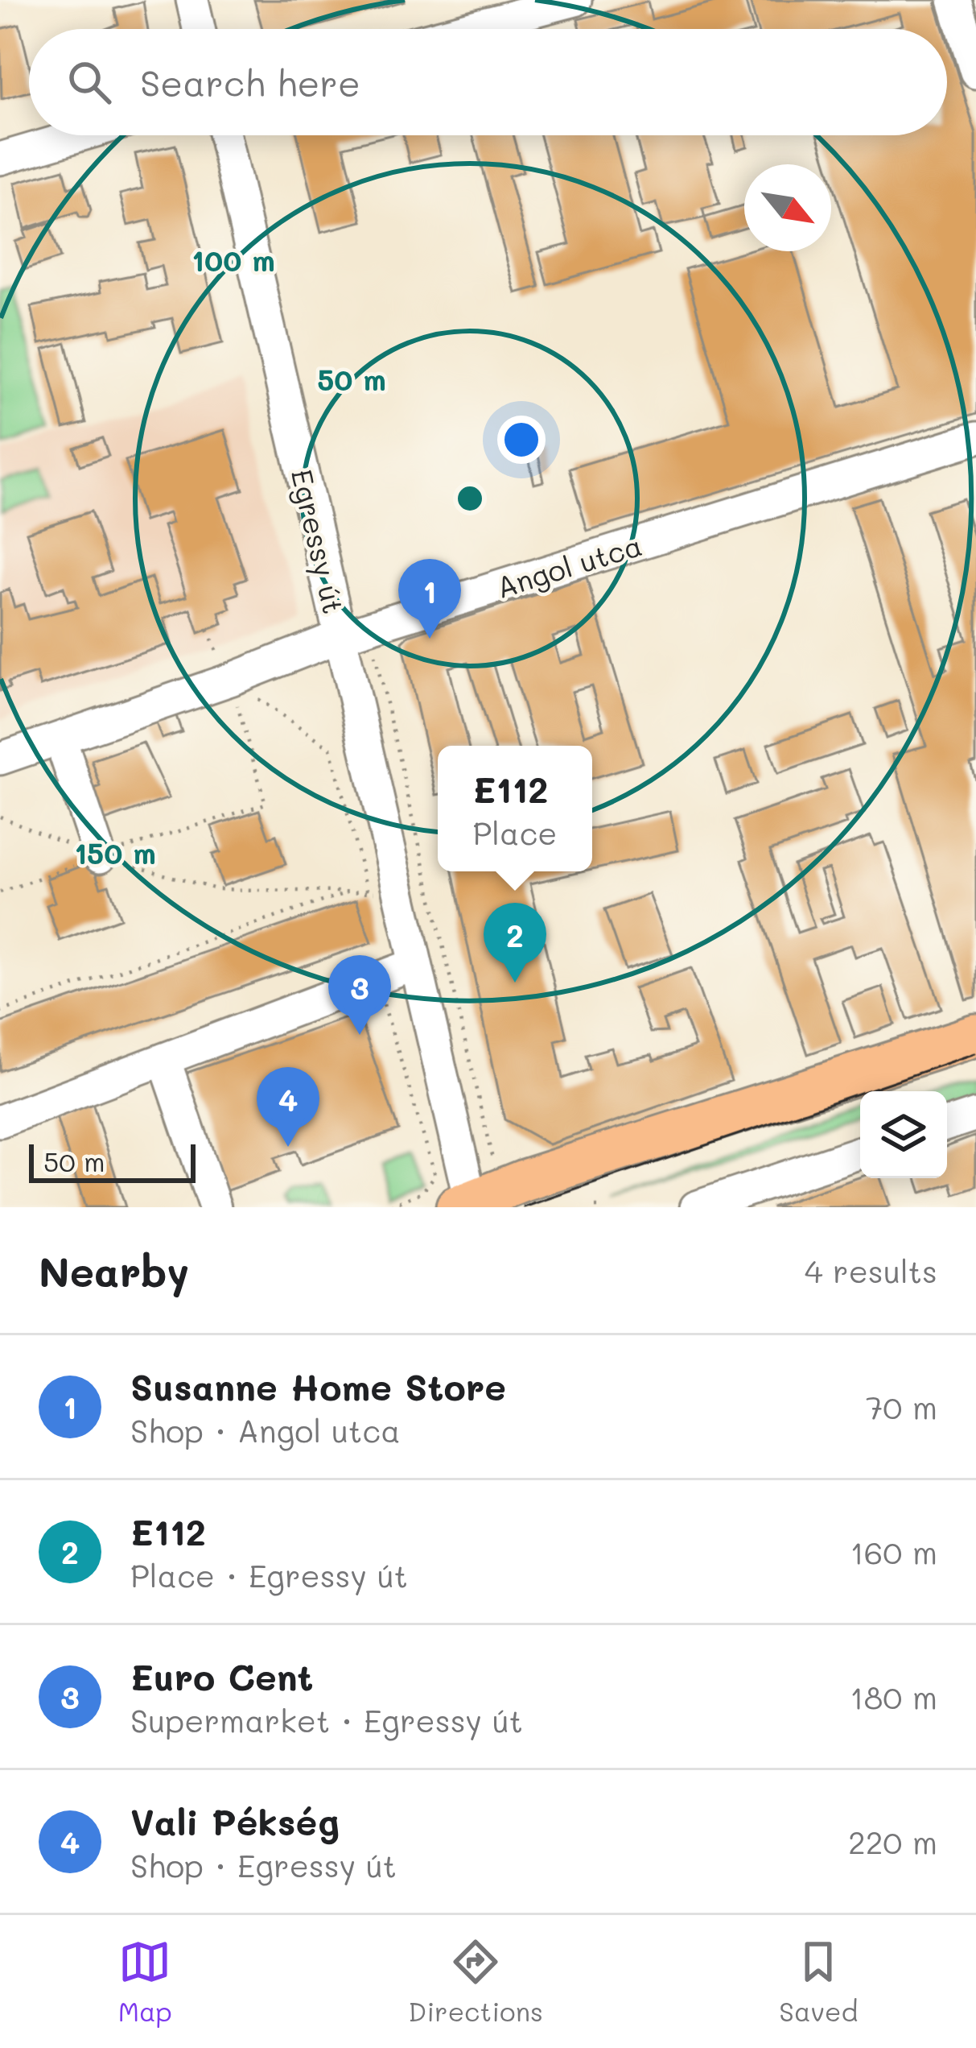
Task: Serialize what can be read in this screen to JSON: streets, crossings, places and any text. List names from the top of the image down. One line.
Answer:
{"streets":{"street":["Egressy út","Angol utca"]},"crossings":[["Egressy út","Angol utca"]],"scale_bar":"50 m","north":"bottom right","page":{"search":"Search here","pins":["1","2","3","4"],"popup":["E112","Place"],"scale":"50 m","heading":["Nearby","4 results"],"list":[{"mark":"1","name":"Susanne Home Store","note":"Shop · Angol utca","value":"70 m"},{"mark":"2","name":"E112","note":"Place · Egressy út","value":"160 m"},{"mark":"3","name":"Euro Cent","note":"Supermarket · Egressy út","value":"180 m"},{"mark":"4","name":"Vali Pékség","note":"Shop · Egressy út","value":"220 m"}],"nav":["Map","Directions","Saved"]},"rings":["100 m","50 m","150 m"]}
